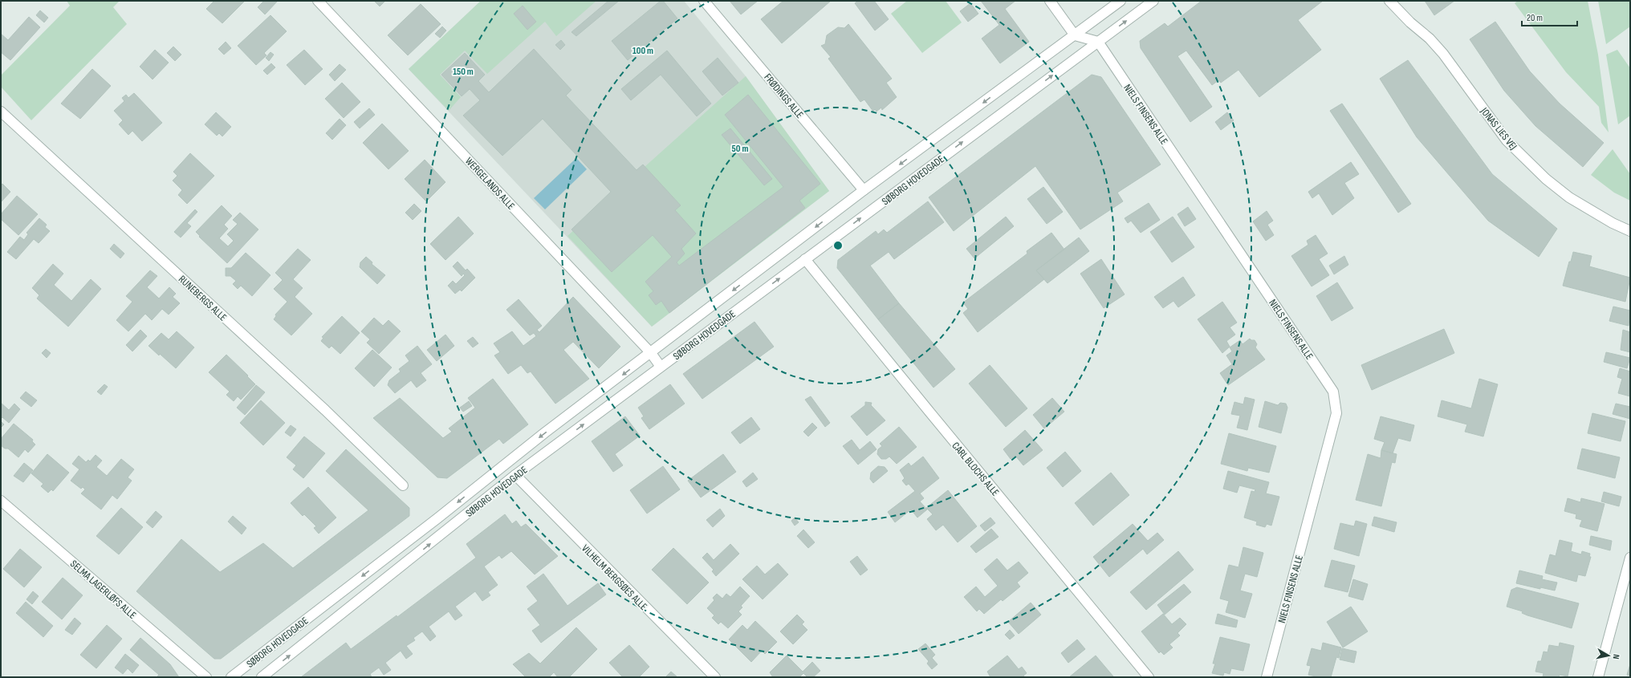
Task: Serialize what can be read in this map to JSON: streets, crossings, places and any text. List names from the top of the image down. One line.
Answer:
{"streets":{"street":["FRØDINGS ALLE","NIELS FINSENS ALLE","JONAS LIES VEJ","SØBORG HOVEDGADE","WERGELANDS ALLE","RUNEBERGS ALLE","CARL BLOCHS ALLE","VILHELM BERGSØES ALLE","SELMA LAGERLØFS ALLE"]},"crossings":[["FRØDINGS ALLE","SØBORG HOVEDGADE"],["NIELS FINSENS ALLE","SØBORG HOVEDGADE"],["SØBORG HOVEDGADE","WERGELANDS ALLE"],["SØBORG HOVEDGADE","CARL BLOCHS ALLE"],["SØBORG HOVEDGADE","VILHELM BERGSØES ALLE"]],"scale_bar":"20 m","north":"right","rings":["100 m","150 m","50 m"]}
